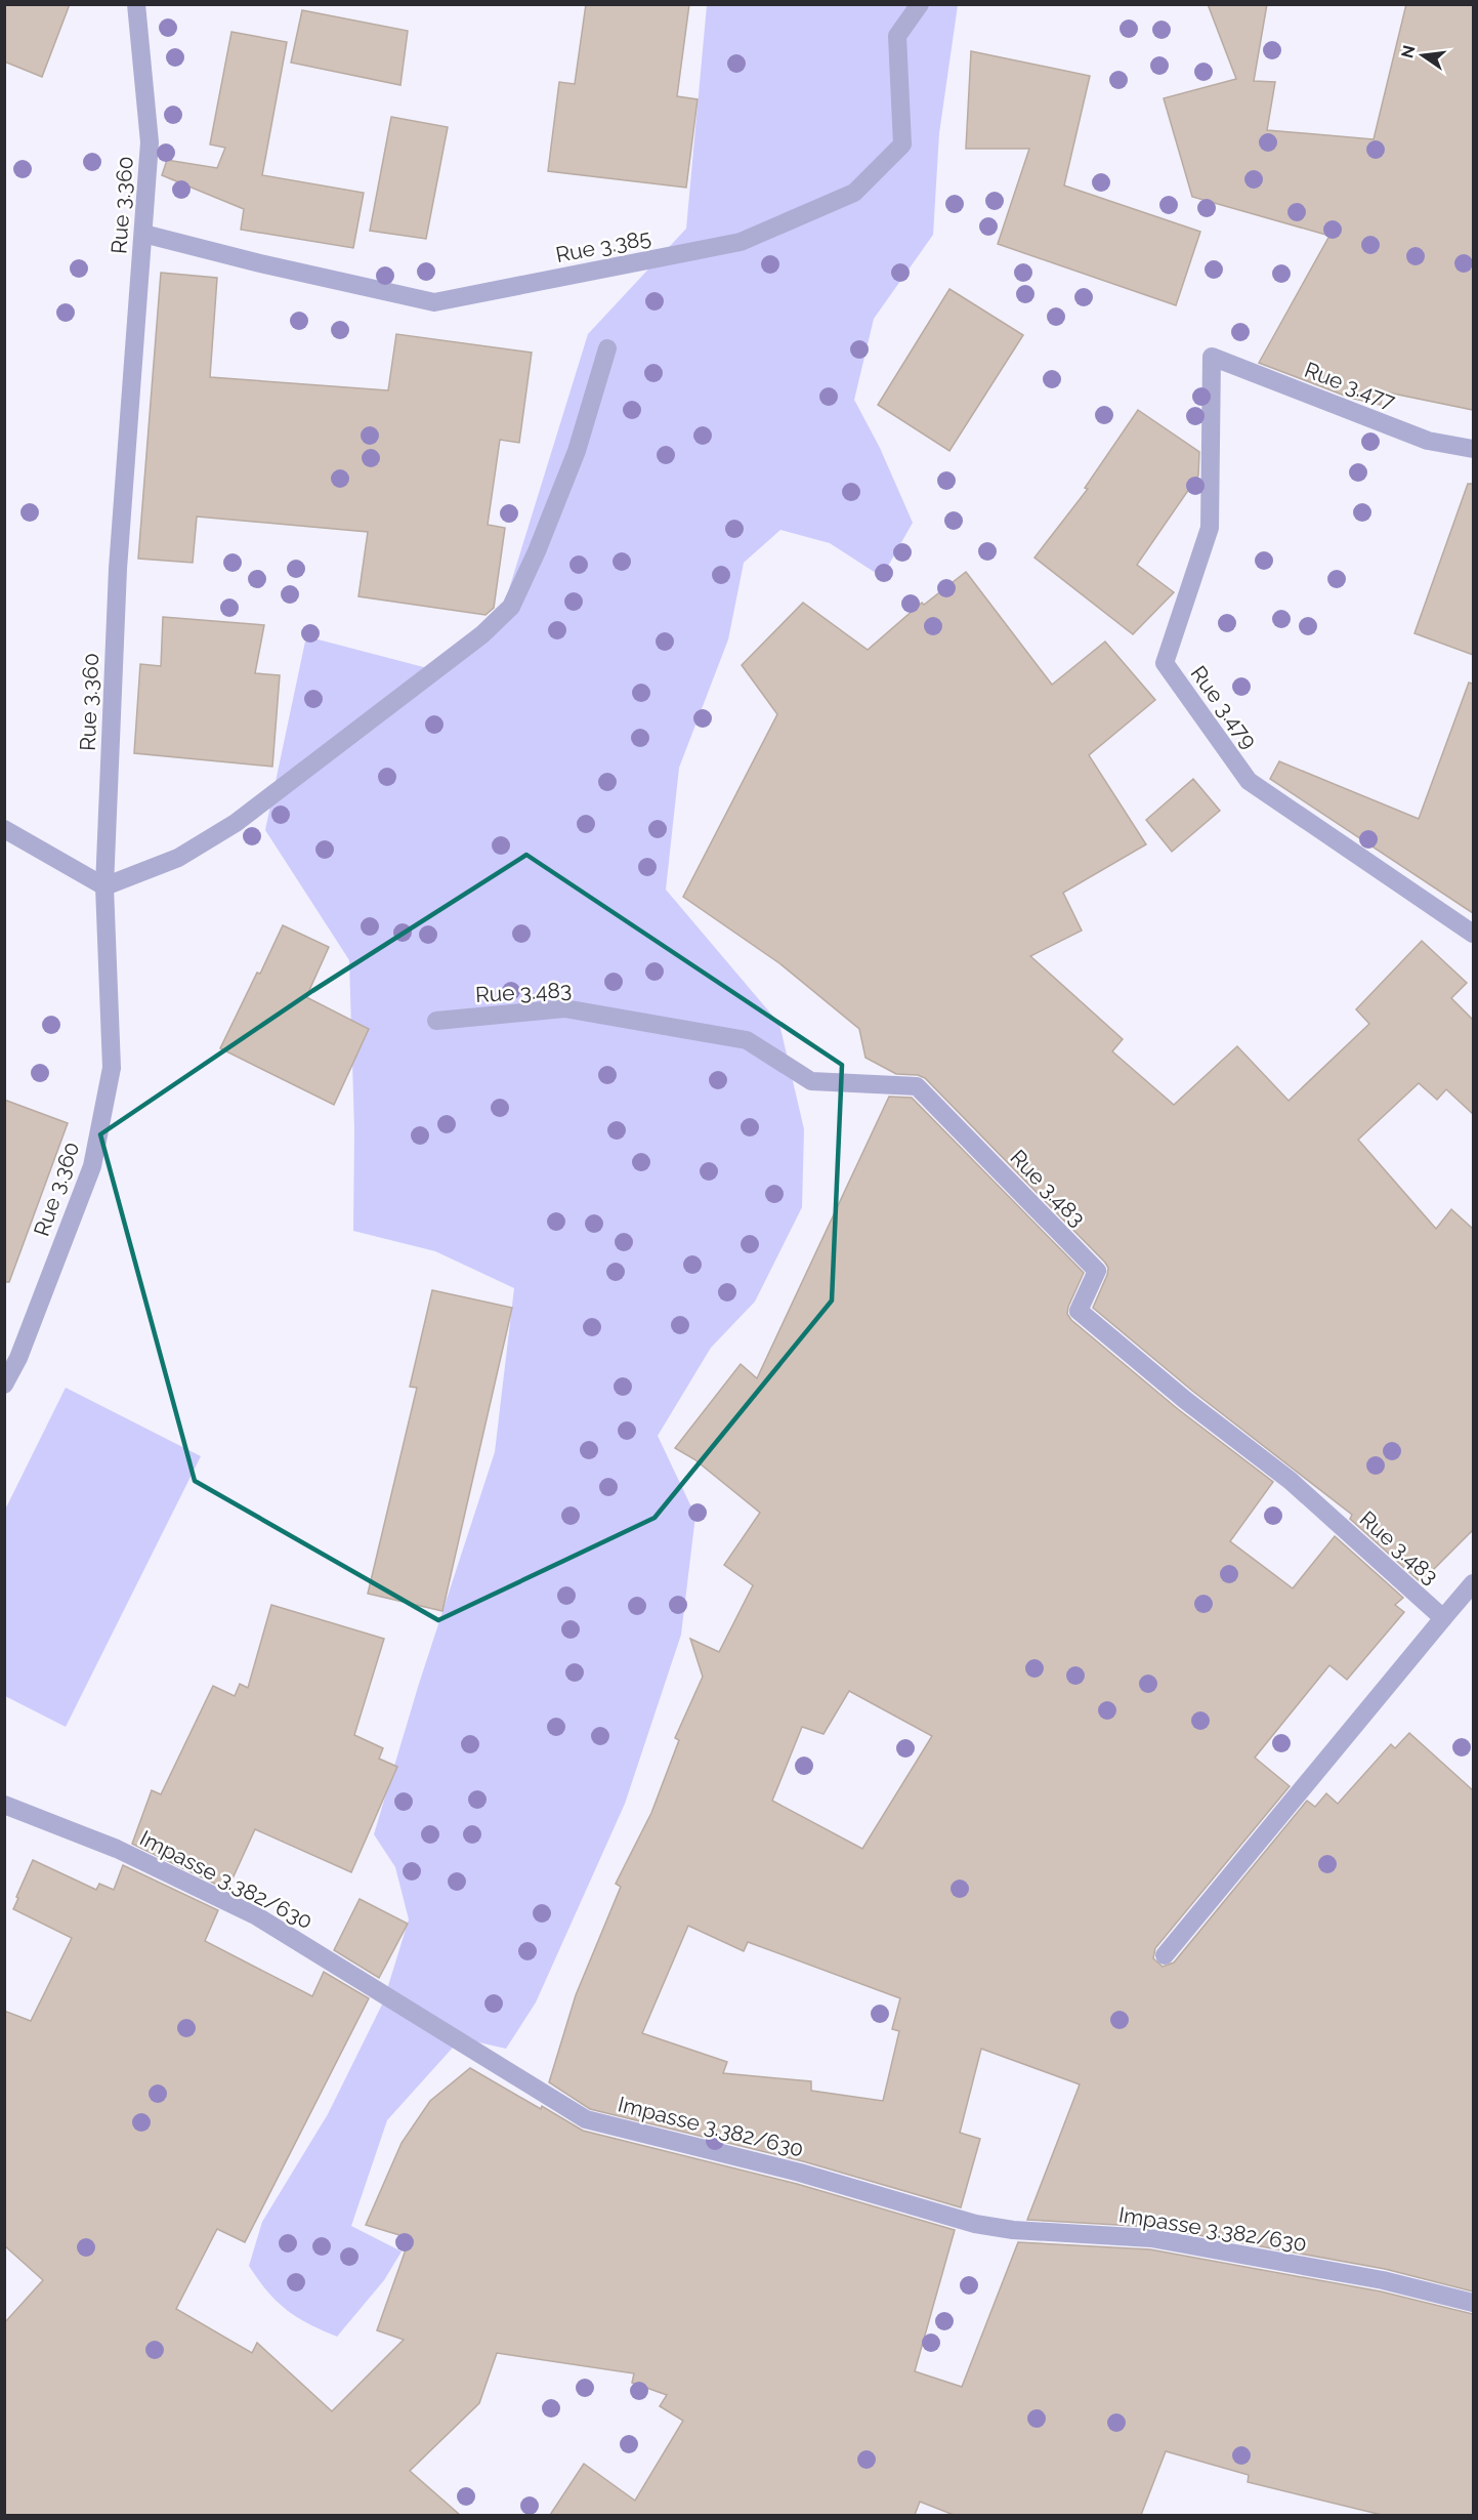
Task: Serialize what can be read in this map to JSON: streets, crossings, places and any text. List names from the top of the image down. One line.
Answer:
{"streets":{"street":["Rue 3.360","Rue 3.385","Rue 3.477","Rue 3.479","Rue 3.483","Impasse 3.382/630"]},"crossings":[["Rue 3.360","Rue 3.385"],["Rue 3.477","Rue 3.479"]],"north":"left"}
